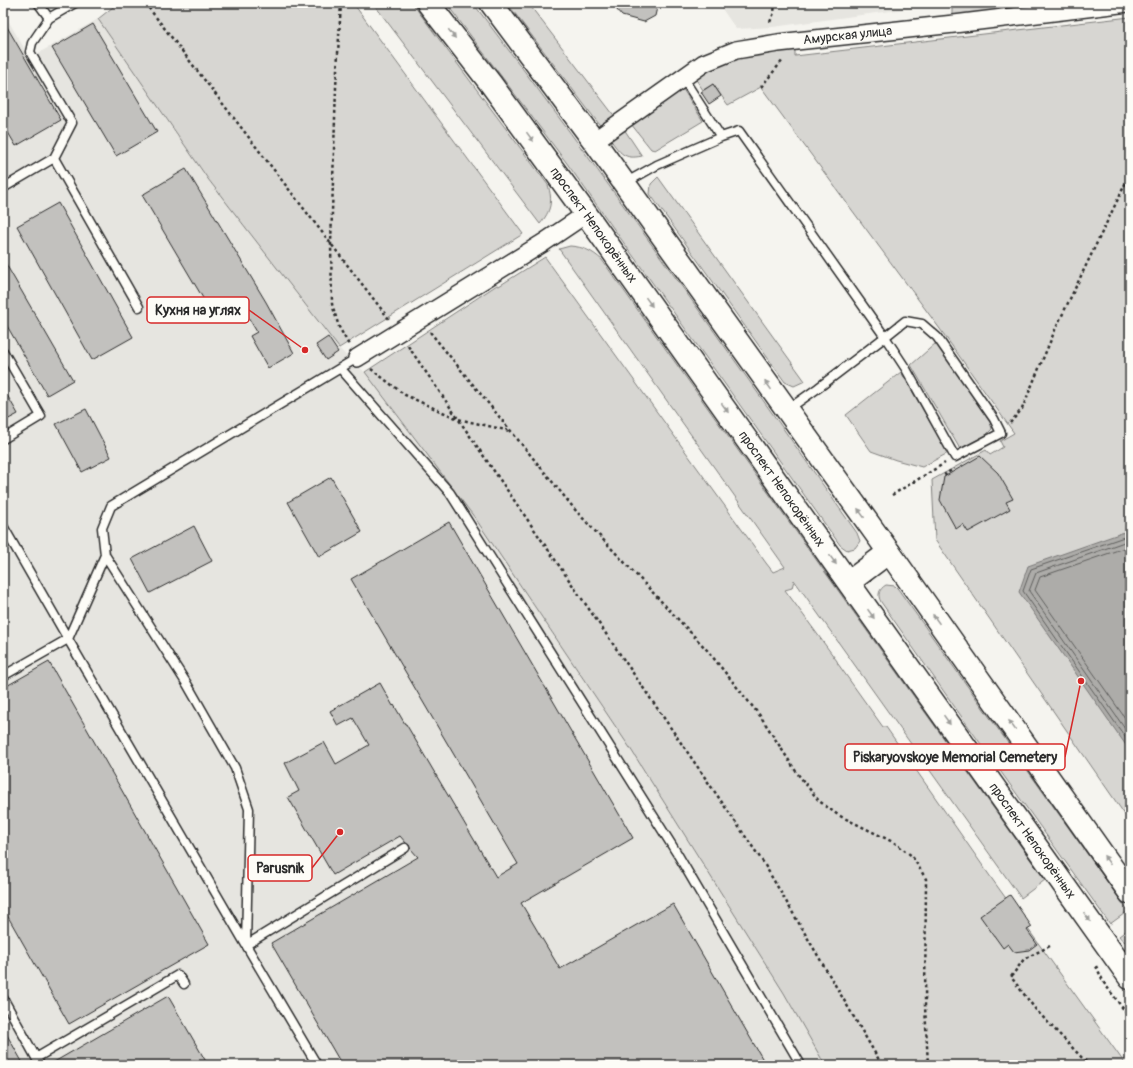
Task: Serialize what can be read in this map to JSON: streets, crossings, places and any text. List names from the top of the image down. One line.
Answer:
{"streets":{"main road":["проспект Непокорённых"],"street":["Амурская улица"]},"places":["Кухня на углях","Piskaryovskoye Memorial Cemetery","Parusnik"]}
